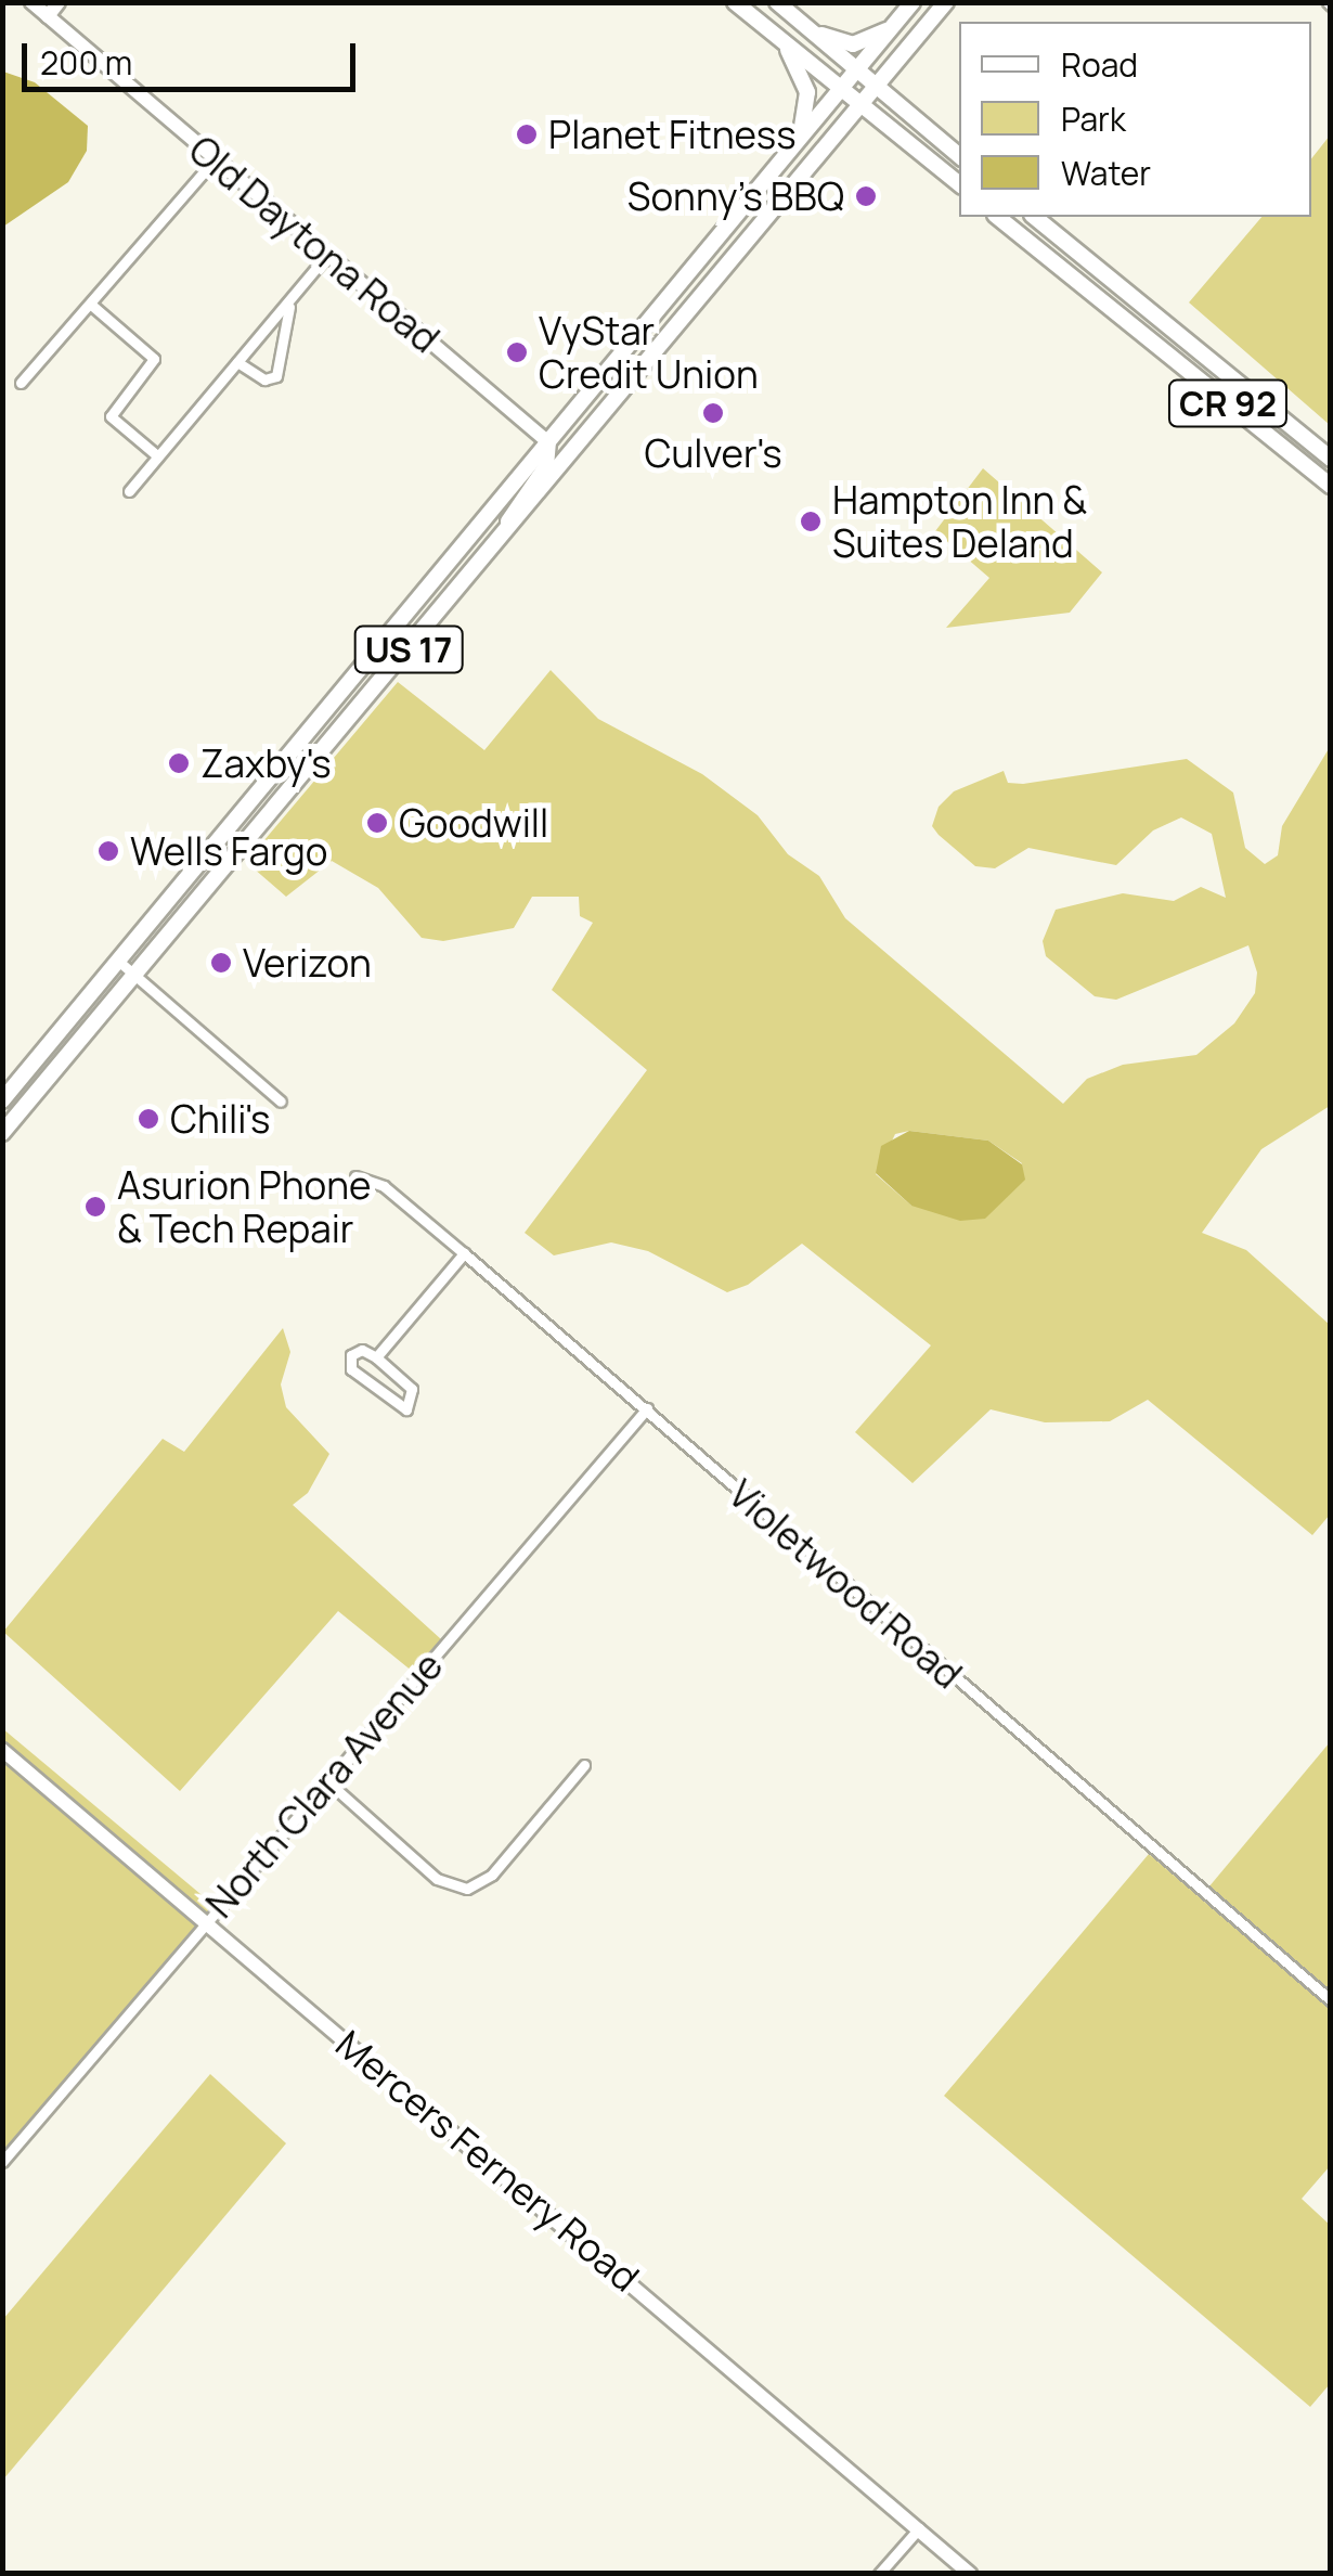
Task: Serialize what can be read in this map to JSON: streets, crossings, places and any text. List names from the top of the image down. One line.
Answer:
{"streets":{"main road":["CR 92","US 17"],"street":["Old Daytona Road","Violetwood Road","North Clara Avenue","Mercers Fernery Road"]},"crossings":[["Old Daytona Road","US 17"],["Violetwood Road","North Clara Avenue"],["North Clara Avenue","Mercers Fernery Road"]],"places":["Planet Fitness","Sonny's BBQ","VyStar Credit Union","Culver's","Hampton Inn & Suites Deland","Zaxby's","Goodwill","Wells Fargo","Verizon","Chili's","Asurion Phone & Tech Repair"],"legend":["Road","Park","Water"],"scale_bar":"200 m"}
